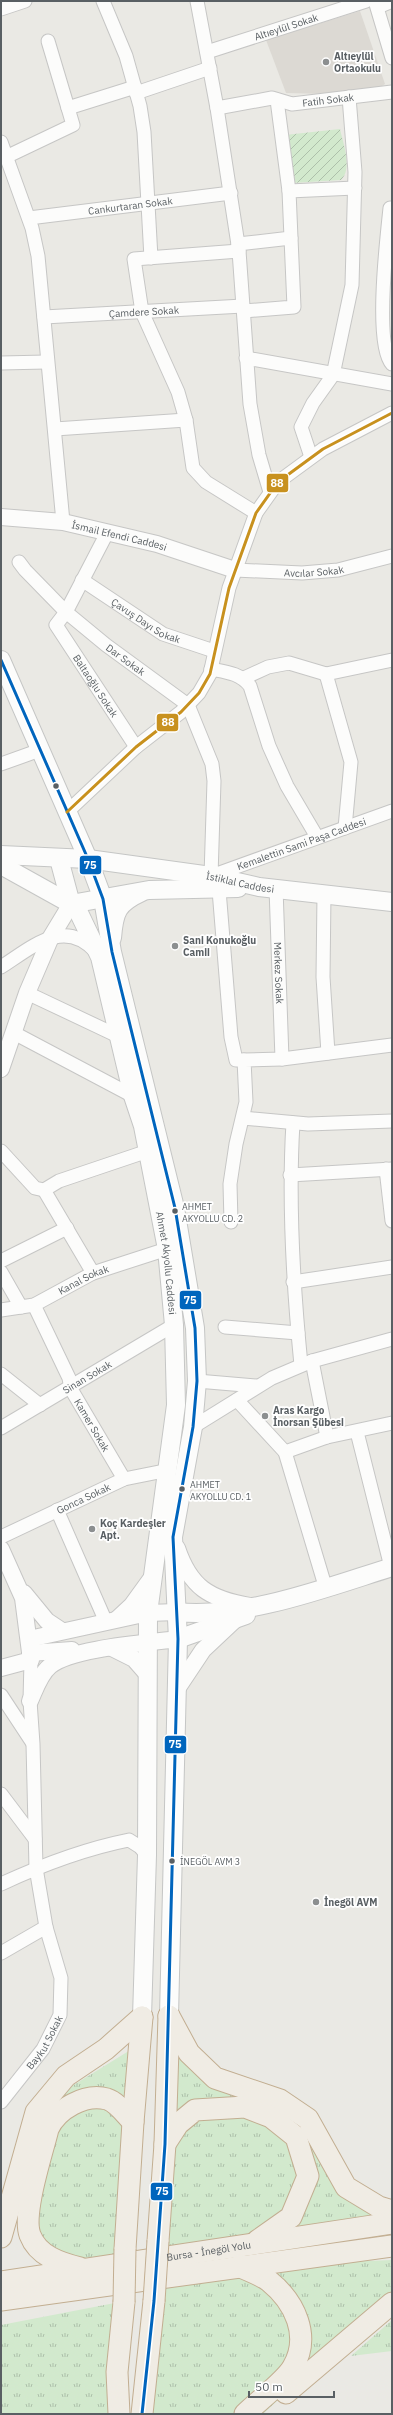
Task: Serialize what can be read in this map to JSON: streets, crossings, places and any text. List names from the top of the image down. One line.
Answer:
{"streets":{"highway":["Bursa - İnegöl Yolu"],"main road":["İstiklal Caddesi","Ahmet Akyollu Caddesi"],"street":["Altıeylül Sokak","Fatih Sokak","Cankurtaran Sokak","Çamdere Sokak","İsmail Efendi Caddesi","Avcılar Sokak","Çavuş Dayı Sokak","Dar Sokak","Baltaoğlu Sokak","Kemalettin Sami Paşa Caddesi","Merkez Sokak","Kanal Sokak","Sinan Sokak","Kamer Sokak","Gonca Sokak","Baykut Sokak"]},"crossings":[["İsmail Efendi Caddesi","Avcılar Sokak"],["Dar Sokak","Baltaoğlu Sokak"],["Kemalettin Sami Paşa Caddesi","İstiklal Caddesi"],["İstiklal Caddesi","Merkez Sokak"],["Ahmet Akyollu Caddesi","Kanal Sokak"],["Ahmet Akyollu Caddesi","Sinan Sokak"],["Ahmet Akyollu Caddesi","Gonca Sokak"],["Kanal Sokak","Kamer Sokak"],["Sinan Sokak","Kamer Sokak"],["Kamer Sokak","Gonca Sokak"]],"places":["Altıeylül Ortaokulu","Sani Konukoğlu Camii","AHMET AKYOLLU CD. 2","Aras Kargo İnorsan Şübesi","AHMET AKYOLLU CD. 1","Koç Kardeşler Apt.","İNEGÖL AVM 3","İnegöl AVM"],"lines":["transit line 88","transit line 75"],"scale_bar":"50 m"}
